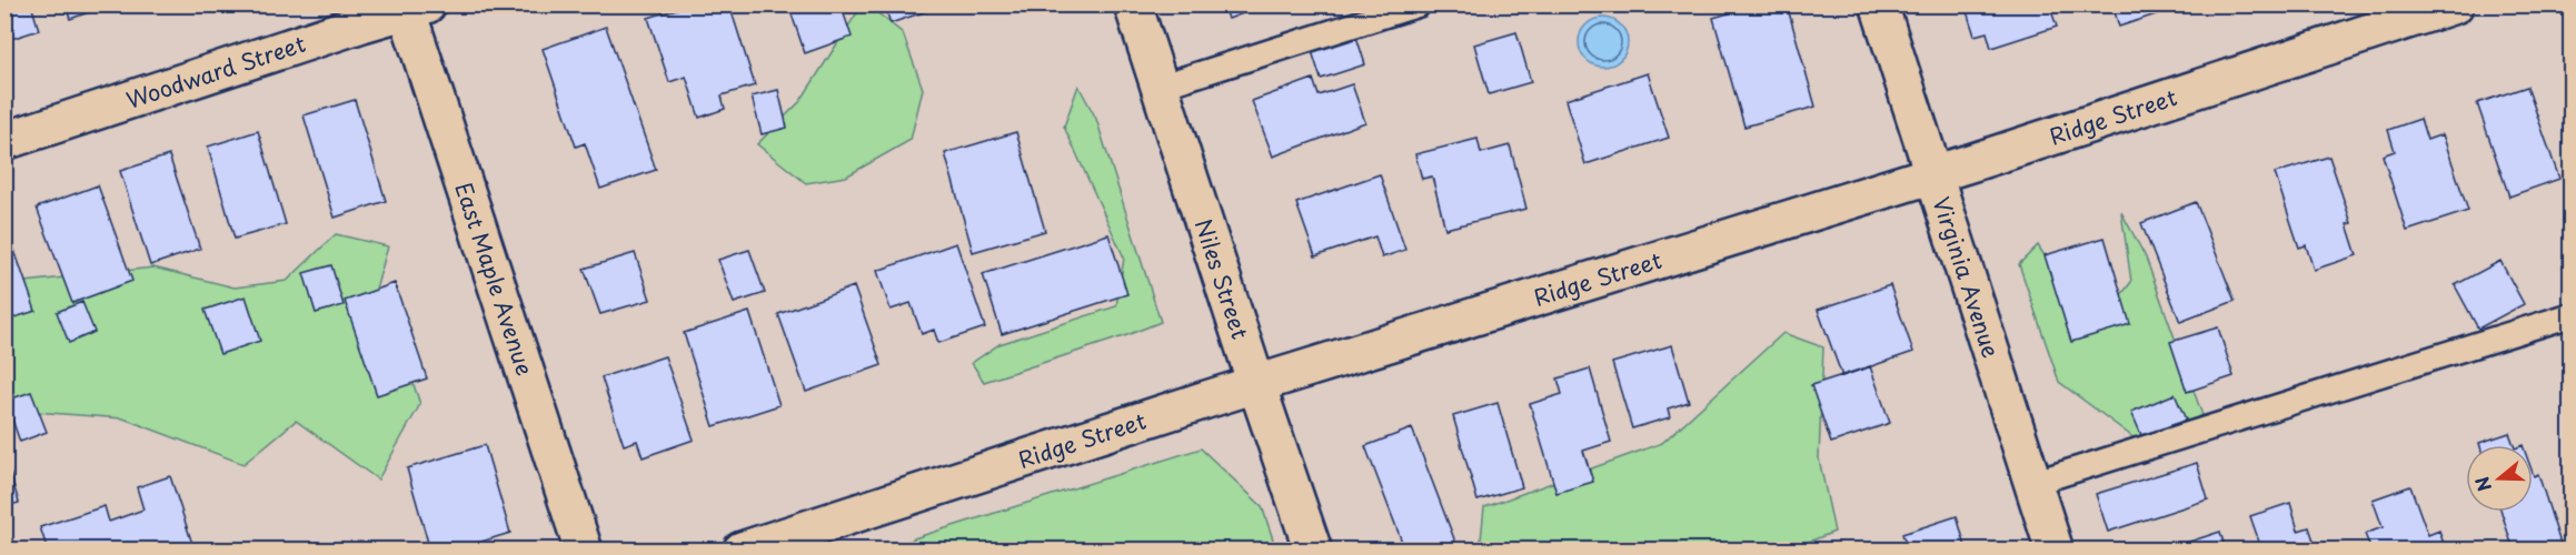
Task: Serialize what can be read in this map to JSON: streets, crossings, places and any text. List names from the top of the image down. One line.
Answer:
{"streets":{"street":["Woodward Street","Ridge Street","East Maple Avenue","Niles Street","Virginia Avenue"]},"crossings":[["Woodward Street","East Maple Avenue"],["Ridge Street","Niles Street"],["Ridge Street","Virginia Avenue"]],"north":"left"}
